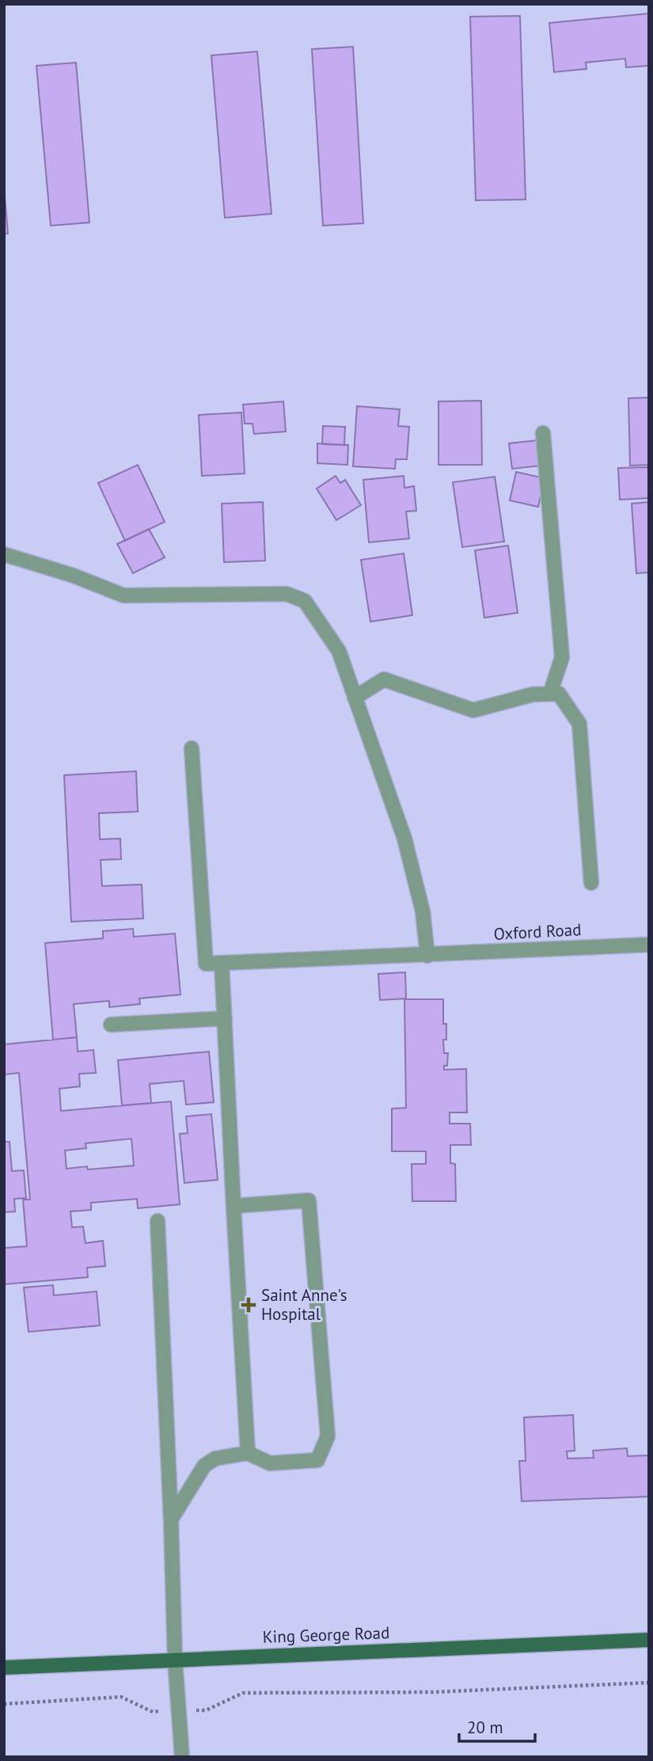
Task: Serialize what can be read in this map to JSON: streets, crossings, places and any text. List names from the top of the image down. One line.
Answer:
{"streets":{"main road":["King George Road"],"street":["Oxford Road"]},"places":{"health":["Saint Anne's Hospital"]},"scale_bar":"20 m"}
